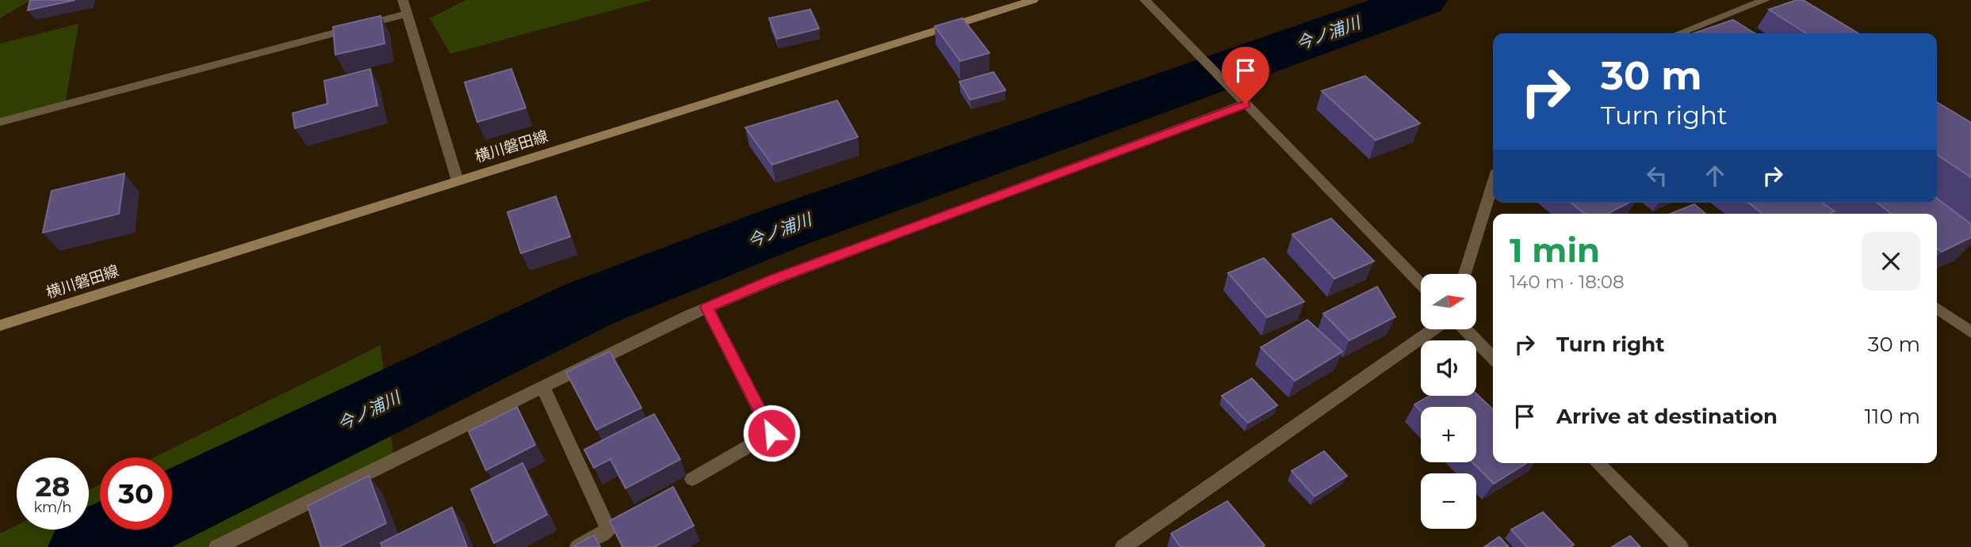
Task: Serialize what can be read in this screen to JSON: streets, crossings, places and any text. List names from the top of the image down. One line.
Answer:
{"streets":{"main road":["横川磐田線"]},"water":["今ノ浦川"],"north":"right","page":{"turn":["30 m","Turn right"],"heading":["1 min","140 m · 18:08"],"map_buttons":["+","−"],"list":[{"name":"Turn right","value":"30 m"},{"name":"Arrive at destination","value":"110 m"}],"speed":"28 km/h","limit":"30"}}
